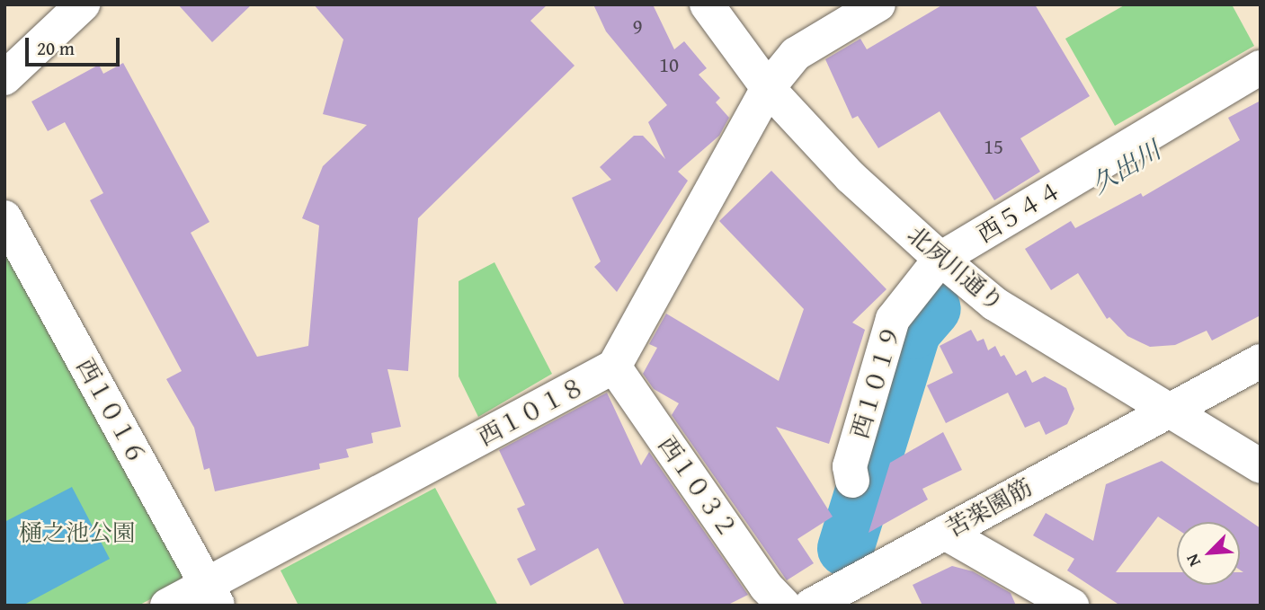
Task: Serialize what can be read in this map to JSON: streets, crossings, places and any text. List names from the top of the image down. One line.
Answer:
{"streets":{"street":["西５４４","北夙川通り","西１０１９","西１０１６","西１０１８","西１０３２","苦楽園筋"]},"crossings":[["西５４４","北夙川通り"],["西５４４","西１０１９"],["北夙川通り","西１０１９"],["北夙川通り","苦楽園筋"],["西１０１６","西１０１８"],["西１０１８","西１０３２"]],"water":["久出川"],"parks":["樋之池公園"],"house_numbers":["9","10","15"],"scale_bar":"20 m","north":"bottom left"}
